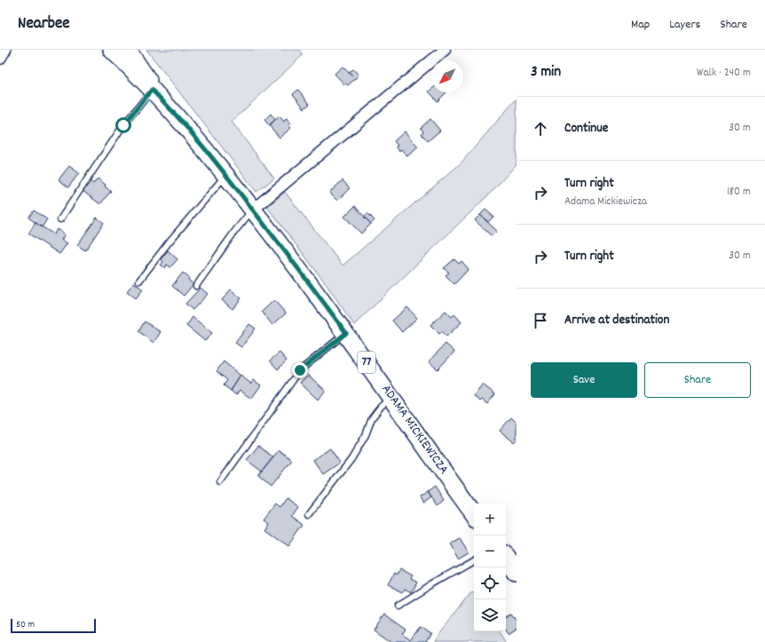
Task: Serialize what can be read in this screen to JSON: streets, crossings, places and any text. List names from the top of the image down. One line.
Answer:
{"streets":{"main road":["77","ADAMA MICKIEWICZA"]},"scale_bar":"50 m","north":"bottom left","page":{"header":"Nearbee","nav":["Map","Layers","Share"],"heading":["3 min","Walk · 240 m"],"list":[["Continue","30 m"],["Turn right","Adama Mickiewicza","180 m"],["Turn right","30 m"],"Arrive at destination"],"buttons":["Save","Share"],"map_buttons":["+","−"],"scale":"50 m"}}
